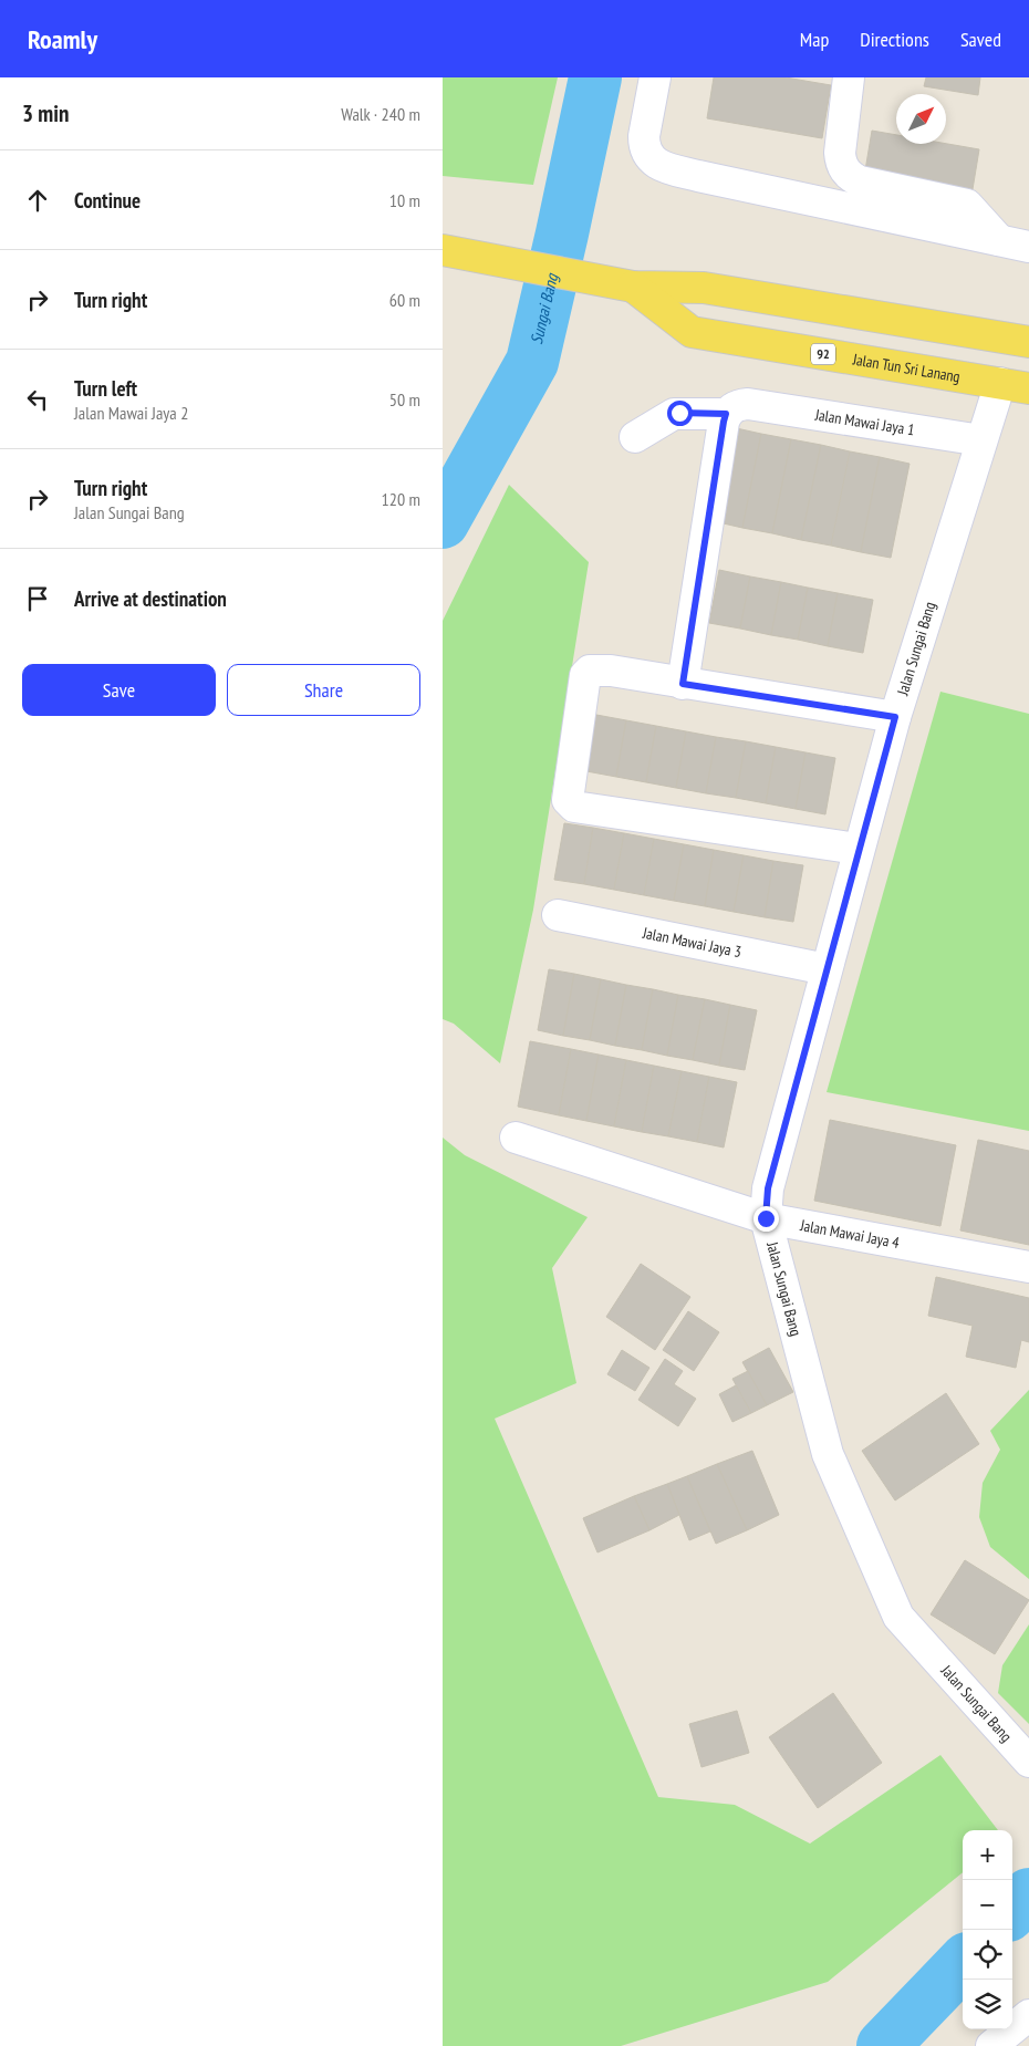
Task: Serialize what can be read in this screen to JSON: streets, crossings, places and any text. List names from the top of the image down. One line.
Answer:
{"streets":{"main road":["92","Jalan Tun Sri Lanang"],"street":["Jalan Mawai Jaya 1","Jalan Sungai Bang","Jalan Mawai Jaya 3","Jalan Mawai Jaya 4"]},"crossings":[["Jalan Tun Sri Lanang","Jalan Sungai Bang"],["Jalan Mawai Jaya 1","Jalan Sungai Bang"],["Jalan Sungai Bang","Jalan Mawai Jaya 3"],["Jalan Sungai Bang","Jalan Mawai Jaya 4"]],"water":["Sungai Bang"],"north":"top right","page":{"header":"Roamly","nav":["Map","Directions","Saved"],"heading":["3 min","Walk · 240 m"],"list":[["Continue","10 m"],["Turn right","60 m"],["Turn left","Jalan Mawai Jaya 2","50 m"],["Turn right","Jalan Sungai Bang","120 m"],"Arrive at destination"],"buttons":["Save","Share"],"map_buttons":["+","−"]}}
